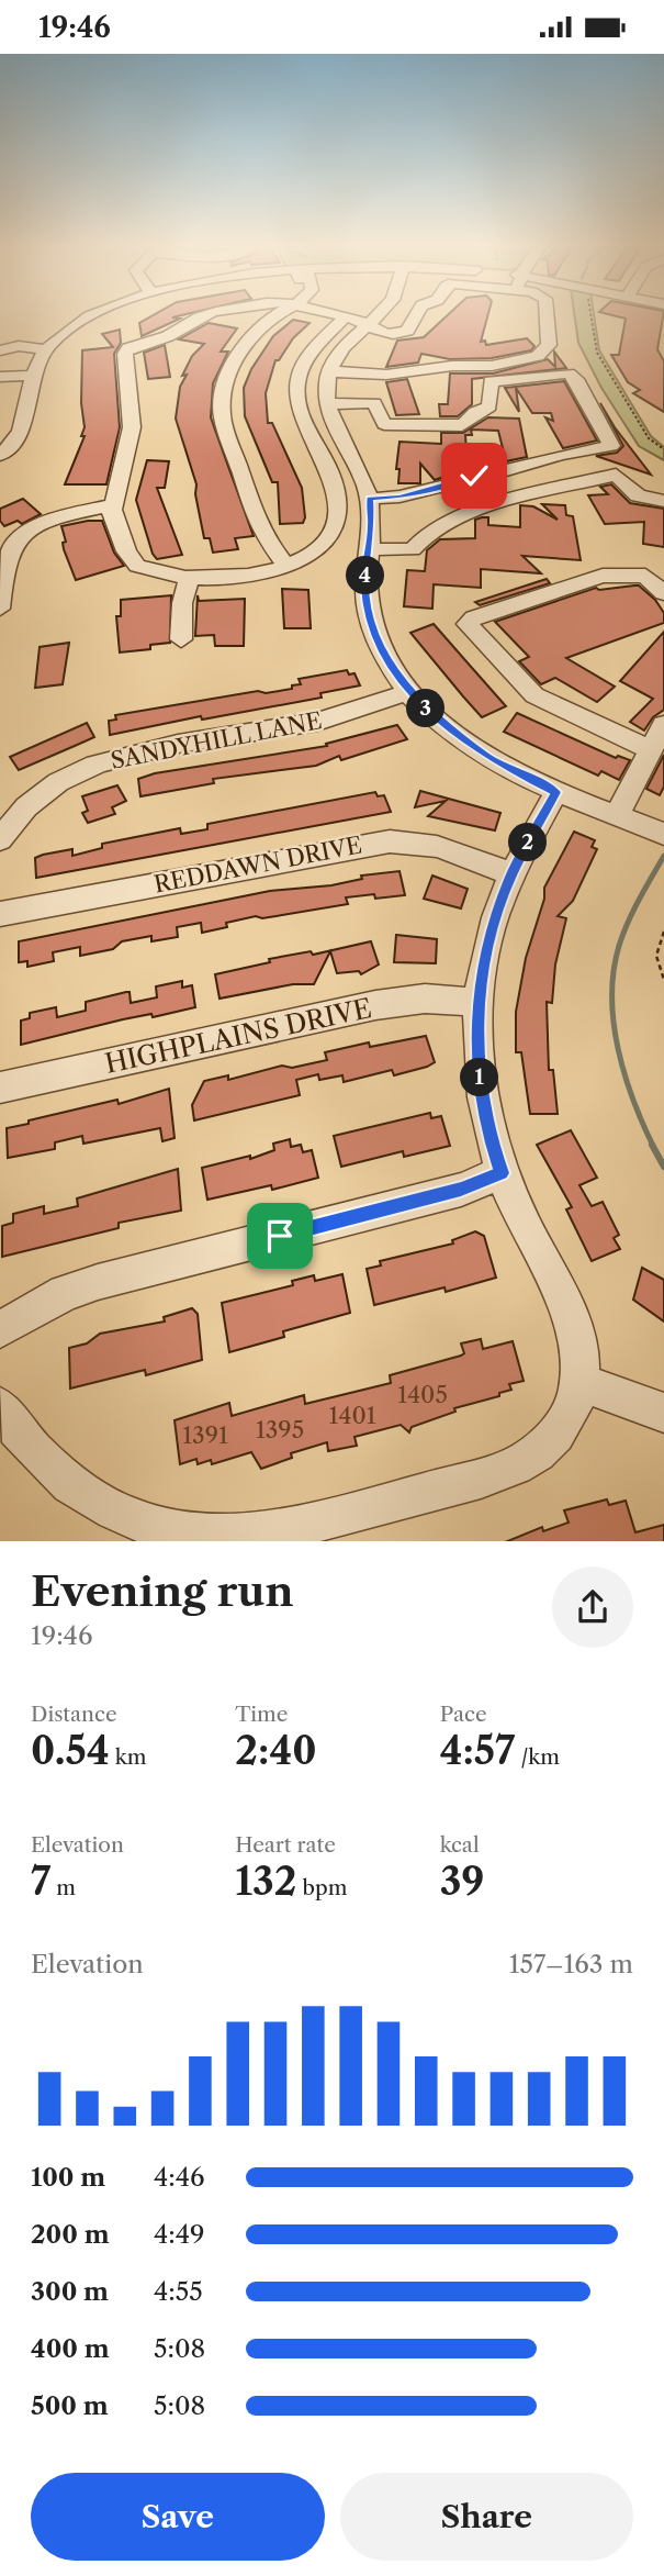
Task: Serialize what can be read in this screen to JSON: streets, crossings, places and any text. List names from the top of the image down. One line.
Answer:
{"streets":{"street":["SANDYHILL LANE","REDDAWN DRIVE","HIGHPLAINS DRIVE"]},"house_numbers":["1405","1401","1395","1391"],"page":{"status":"19:46","pins":["4","3","2","1"],"heading":["Evening run","19:46"],"stats":[["Distance","0.54 km"],["Time","2:40"],["Pace","4:57 /km"],["Elevation","7 m"],["Heart rate","132 bpm"],["kcal","39"]],"chart":["Elevation","157–163 m"],"list":[{"name":"100 m","note":"4:46"},{"name":"200 m","note":"4:49"},{"name":"300 m","note":"4:55"},{"name":"400 m","note":"5:08"},{"name":"500 m","note":"5:08"}],"buttons":["Save","Share"]}}
